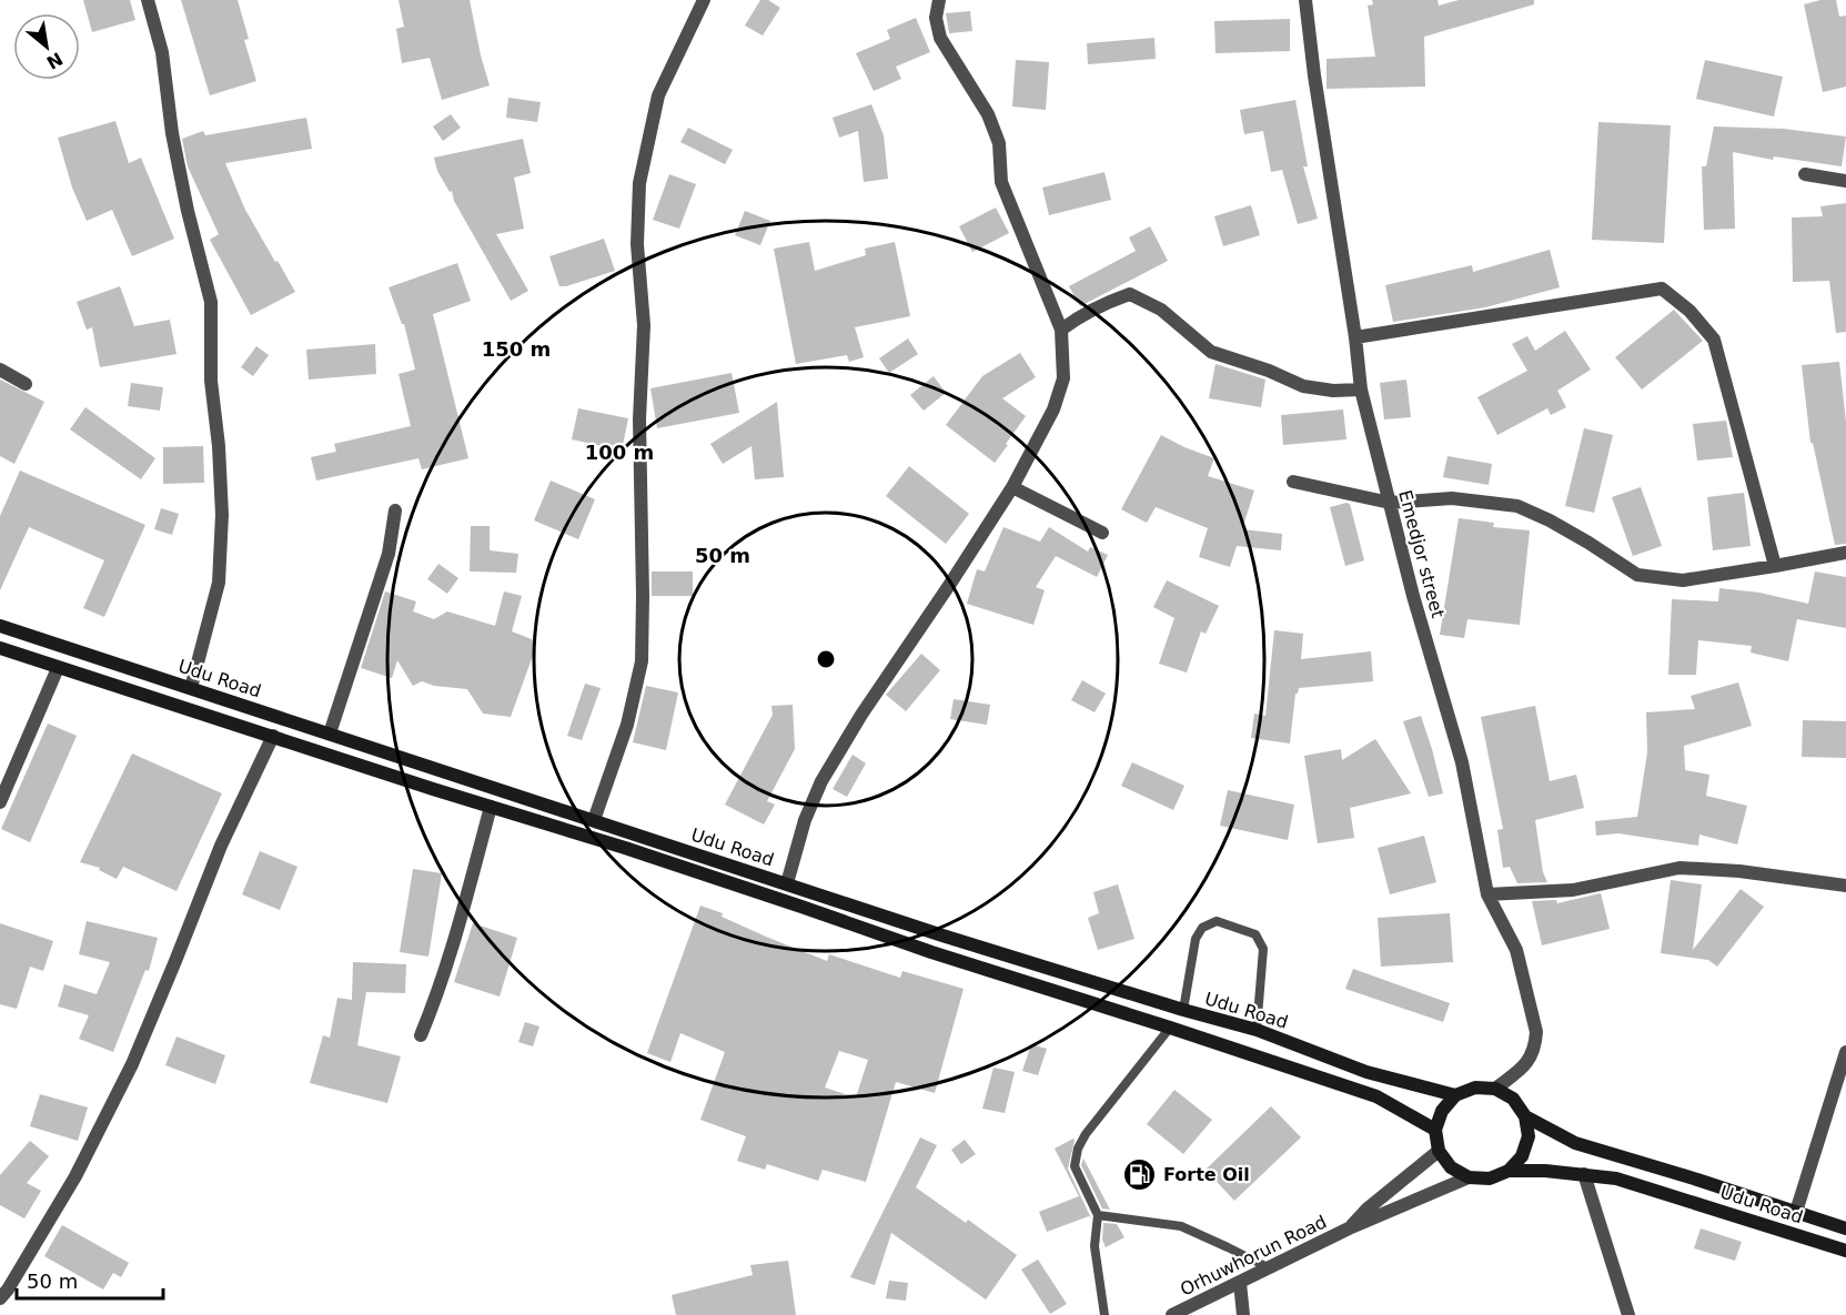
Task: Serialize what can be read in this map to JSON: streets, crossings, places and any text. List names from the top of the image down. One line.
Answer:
{"streets":{"main road":["Udu Road"],"street":["Emedjor street","Orhuwhorun Road"]},"crossings":[["Emedjor street","Udu Road"],["Emedjor street","Orhuwhorun Road"],["Udu Road","Orhuwhorun Road"]],"places":{"fuel station":["Forte Oil"]},"scale_bar":"50 m","north":"bottom right","rings":["150 m","100 m","50 m"]}
